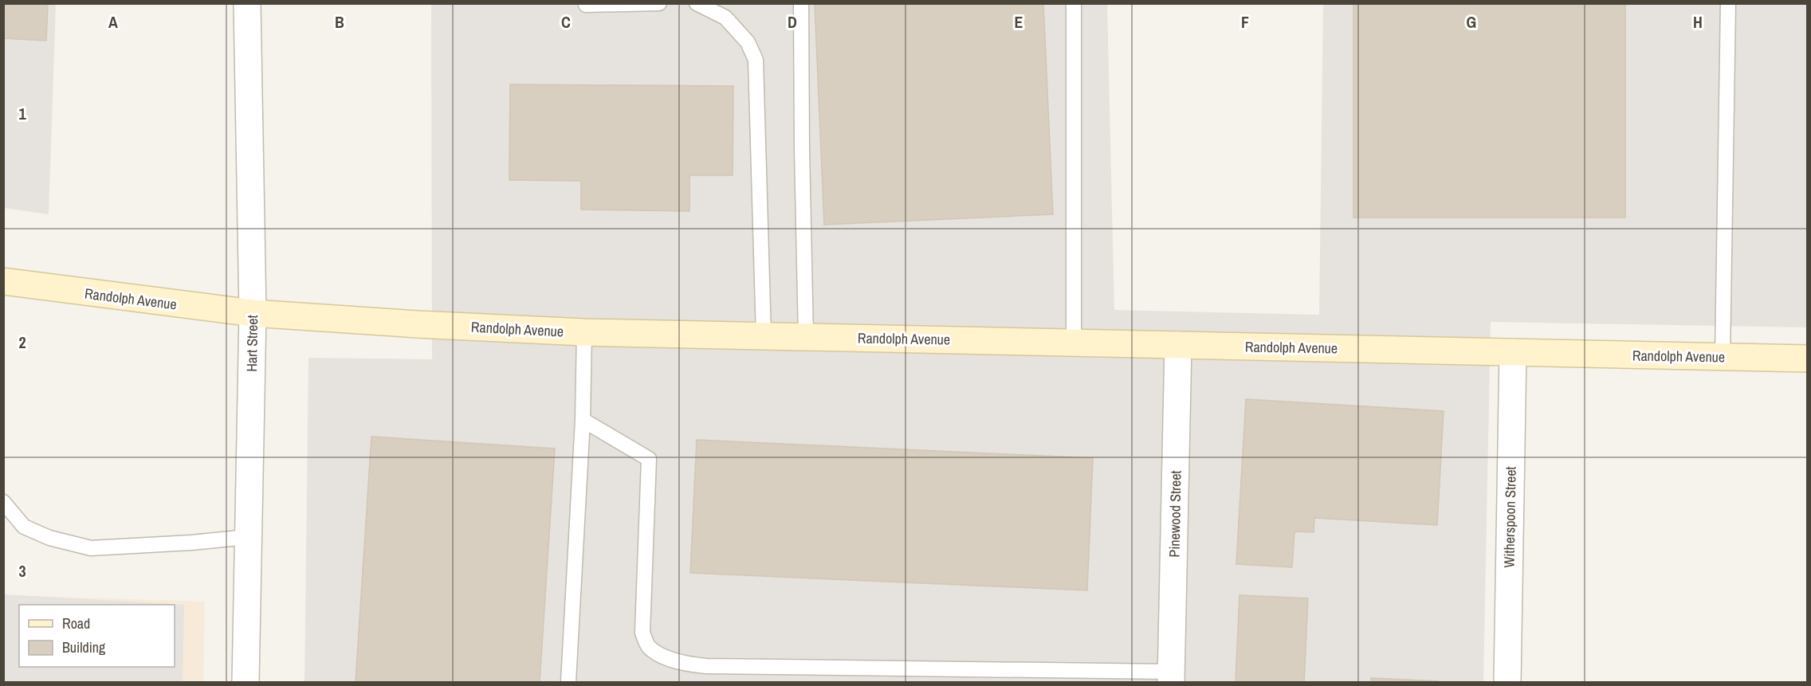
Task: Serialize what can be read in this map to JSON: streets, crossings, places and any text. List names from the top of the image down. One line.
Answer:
{"streets":{"main road":["Randolph Avenue"],"street":["Hart Street","Pinewood Street","Witherspoon Street"]},"crossings":[["Randolph Avenue","Hart Street"],["Randolph Avenue","Pinewood Street"],["Randolph Avenue","Witherspoon Street"]],"legend":["Road","Building"],"grid":{"columns":["A","B","C","D","E","F","G","H"],"rows":["1","2","3"]}}
